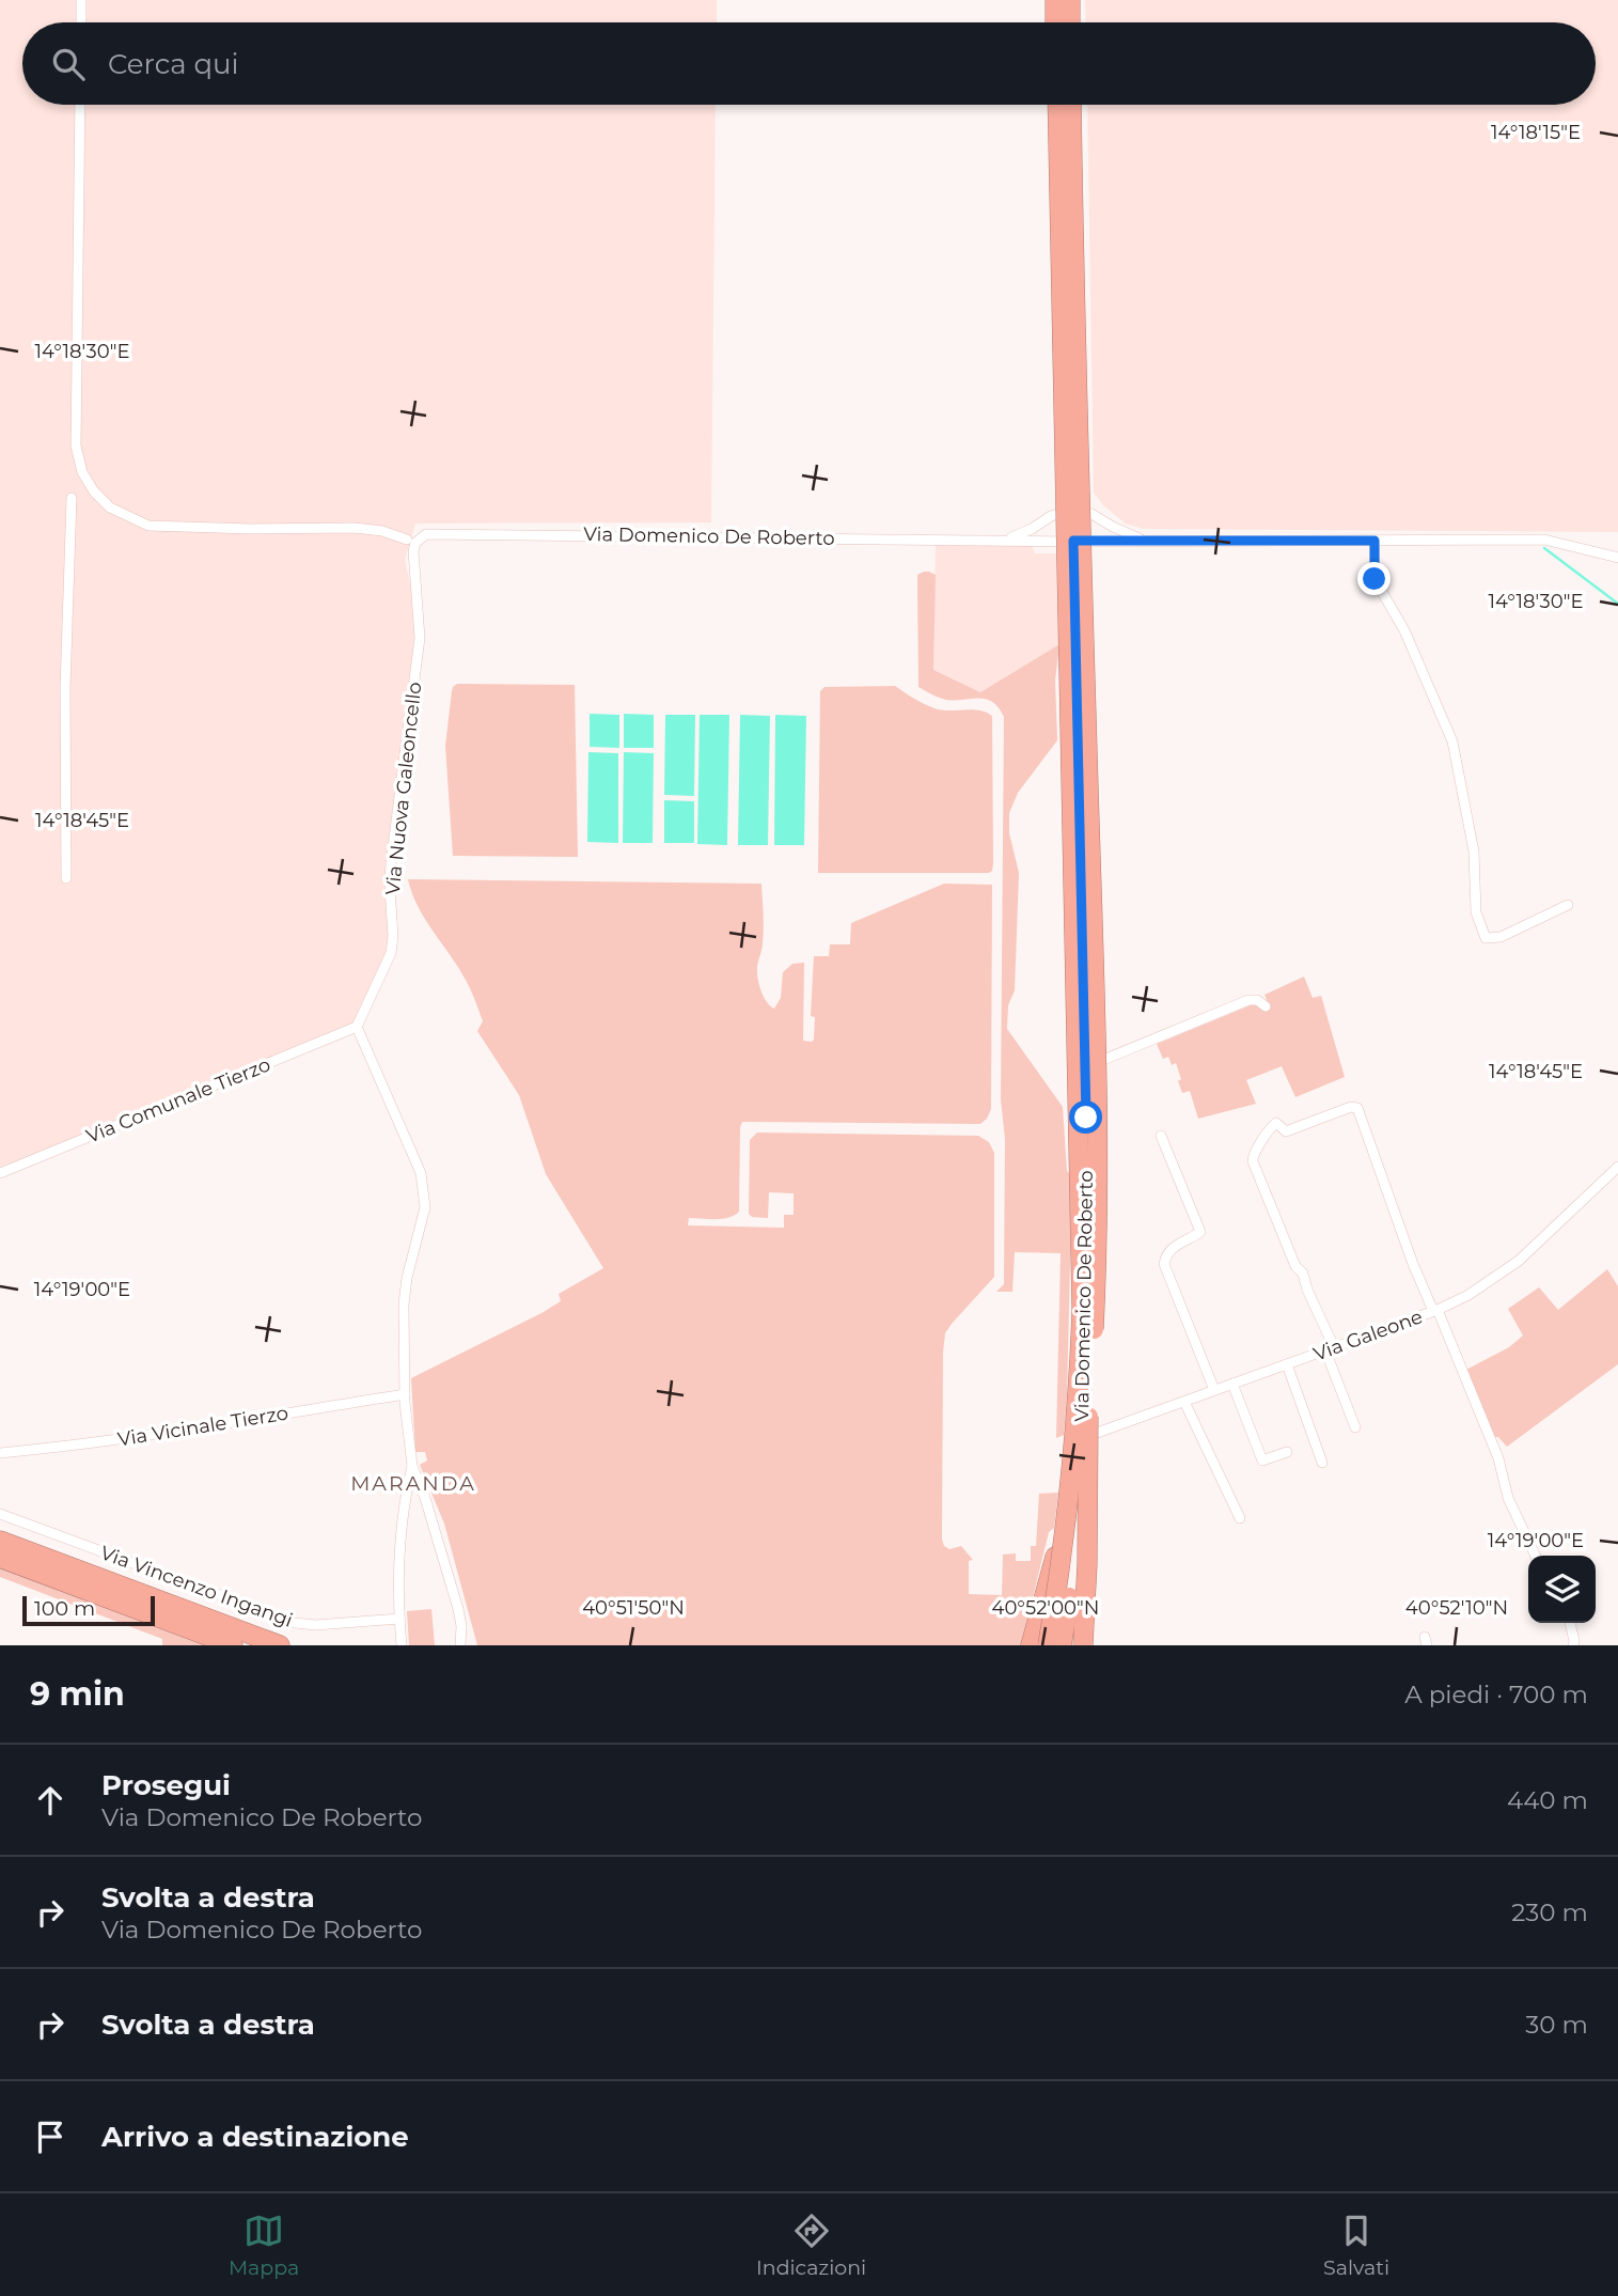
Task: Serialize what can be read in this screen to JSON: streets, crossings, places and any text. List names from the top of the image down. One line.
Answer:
{"streets":{"street":["Via Domenico De Roberto","Via Nuova Galeoncello","Via Comunale Tierzo","Via Galeone","Via Vicinale Tierzo","Via Vincenzo Ingangi"]},"crossings":[["Via Domenico De Roberto","Via Nuova Galeoncello"],["Via Domenico De Roberto","Via Galeone"],["Via Nuova Galeoncello","Via Comunale Tierzo"]],"districts":["MARANDA"],"scale_bar":"100 m","page":{"search":"Cerca qui","scale":"100 m","heading":["9 min","A piedi · 700 m"],"list":[["Prosegui","Via Domenico De Roberto","440 m"],["Svolta a destra","Via Domenico De Roberto","230 m"],["Svolta a destra","30 m"],"Arrivo a destinazione"],"nav":["Mappa","Indicazioni","Salvati"]},"coordinates":["14°18'15\"E","14°18'30\"E","14°18'45\"E","14°19'00\"E","40°51'50\"N","40°52'00\"N","40°52'10\"N"]}
